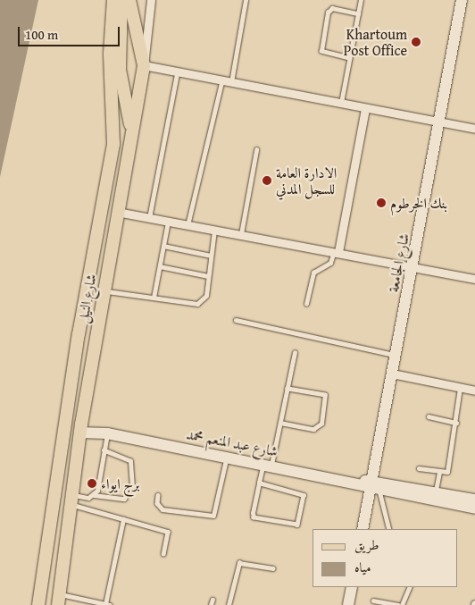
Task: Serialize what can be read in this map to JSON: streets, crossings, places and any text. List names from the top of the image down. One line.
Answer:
{"streets":{"main road":["شارع الجامعة","شارع النيل","شارع عبد المنعم محمد"]},"crossings":[["شارع الجامعة","شارع عبد المنعم محمد"],["شارع النيل","شارع عبد المنعم محمد"]],"places":["Khartoum Post Office","الادارة العامة للسجل المدني","بنك الخرطوم","برج ايواء"],"legend":["طريق","مياه"],"scale_bar":"100 m"}
